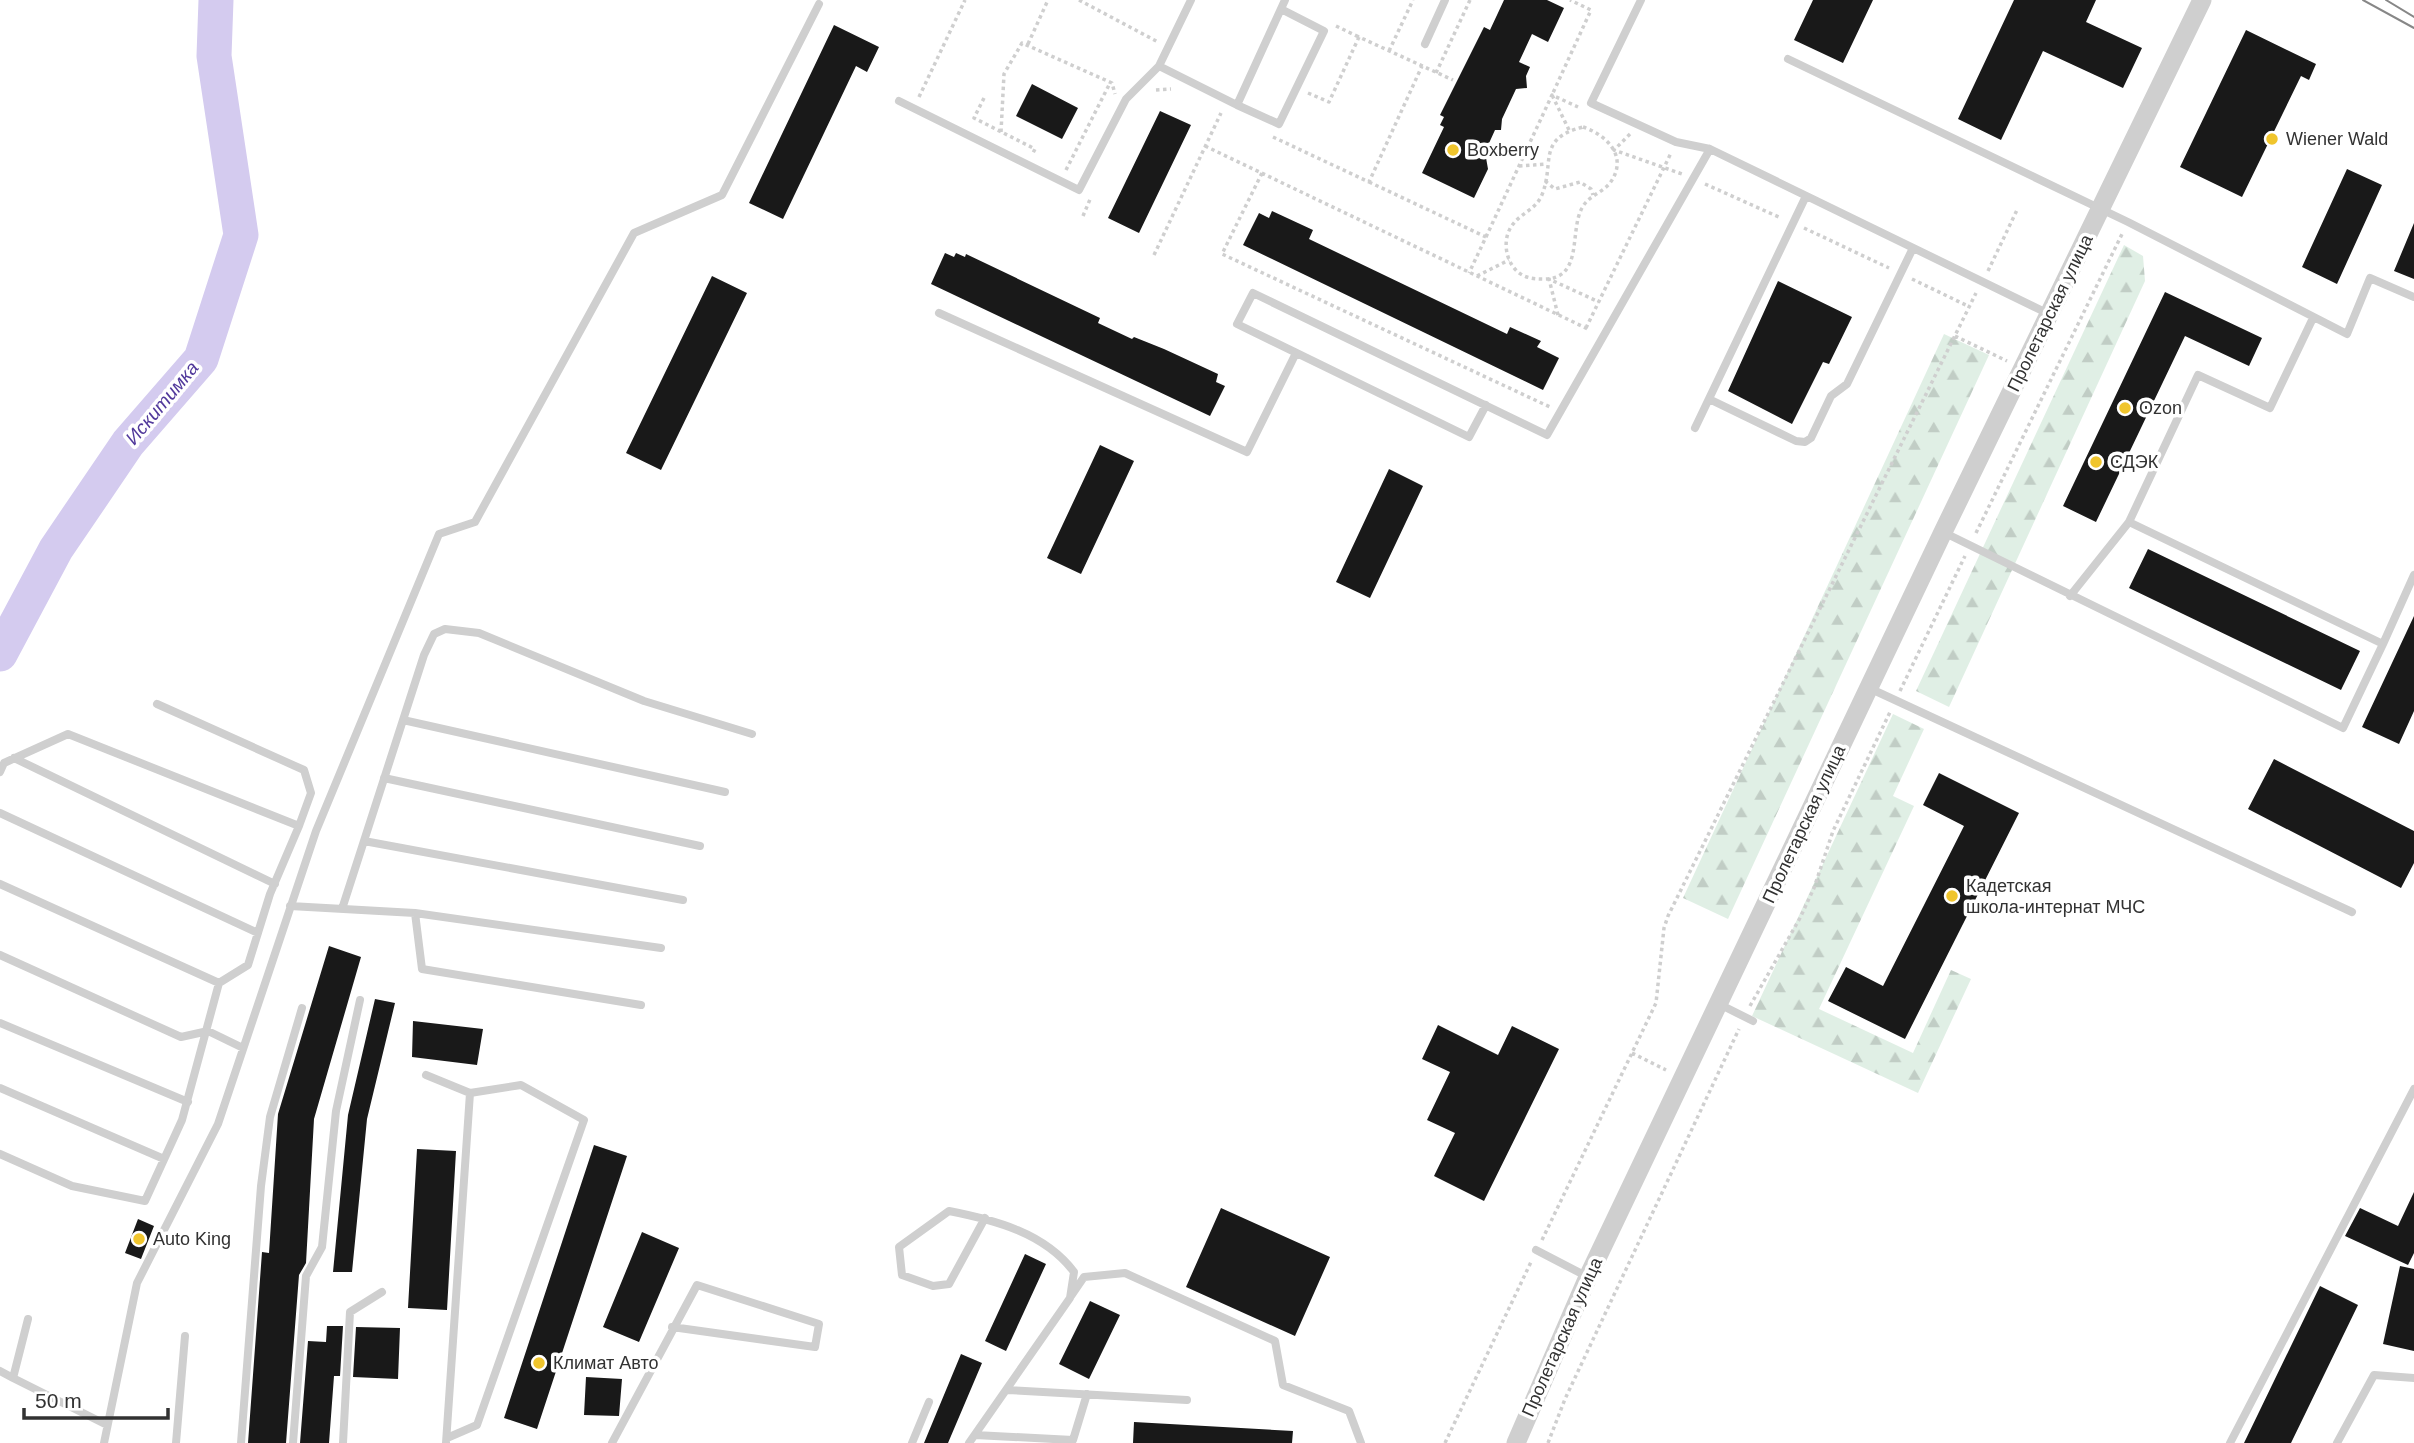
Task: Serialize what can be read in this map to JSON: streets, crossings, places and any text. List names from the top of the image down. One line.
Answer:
{"streets":{"street":["Пролетарская улица"]},"water":["Искитимка"],"places":["Wiener Wald","Boxberry","Ozon","СДЭК","Кадетская школа-интернат МЧС","Auto King","Климат Авто"],"scale_bar":"50 m"}
